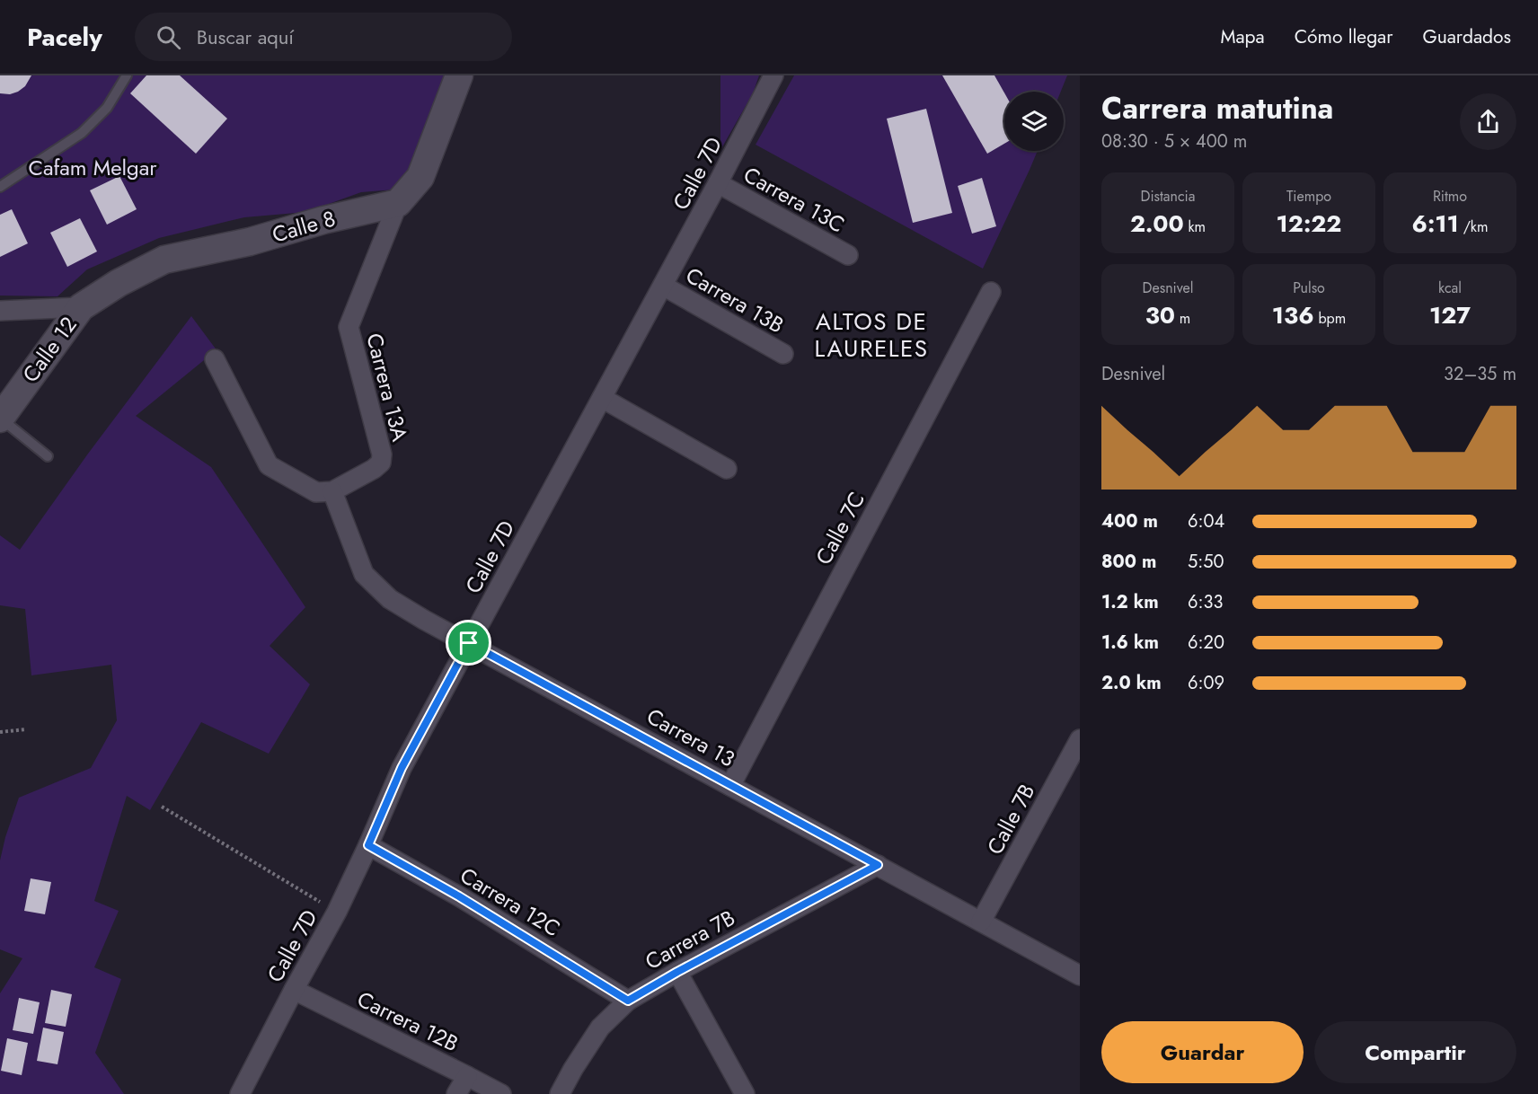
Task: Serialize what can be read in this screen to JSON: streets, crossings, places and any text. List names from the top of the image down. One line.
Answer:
{"streets":{"main road":["Calle 8","Calle 12"],"street":["Calle 7D","Carrera 13C","Carrera 13B","Carrera 13A","Calle 7C","Carrera 13","Calle 7B","Carrera 12C","Carrera 7B","Carrera 12B"]},"crossings":[["Calle 7D","Carrera 13C"],["Calle 7D","Carrera 13B"],["Calle 7D","Carrera 13"],["Calle 7D","Carrera 12C"],["Calle 7D","Carrera 12B"],["Calle 8","Calle 12"],["Calle 8","Carrera 13A"],["Carrera 13A","Carrera 13"],["Calle 7C","Carrera 13"],["Carrera 13","Calle 7B"],["Carrera 13","Carrera 7B"],["Carrera 12C","Carrera 7B"]],"districts":["ALTOS DE LAURELES"],"parks":["Cafam Melgar"],"page":{"header":"Pacely","search":"Buscar aquí","nav":["Mapa","Cómo llegar","Guardados"],"heading":["Carrera matutina","08:30 · 5 × 400 m"],"stats":[["Distancia","2.00 km"],["Tiempo","12:22"],["Ritmo","6:11 /km"],["Desnivel","30 m"],["Pulso","136 bpm"],["kcal","127"]],"chart":["Desnivel","32–35 m"],"list":[{"name":"400 m","note":"6:04"},{"name":"800 m","note":"5:50"},{"name":"1.2 km","note":"6:33"},{"name":"1.6 km","note":"6:20"},{"name":"2.0 km","note":"6:09"}],"buttons":["Guardar","Compartir"]}}
